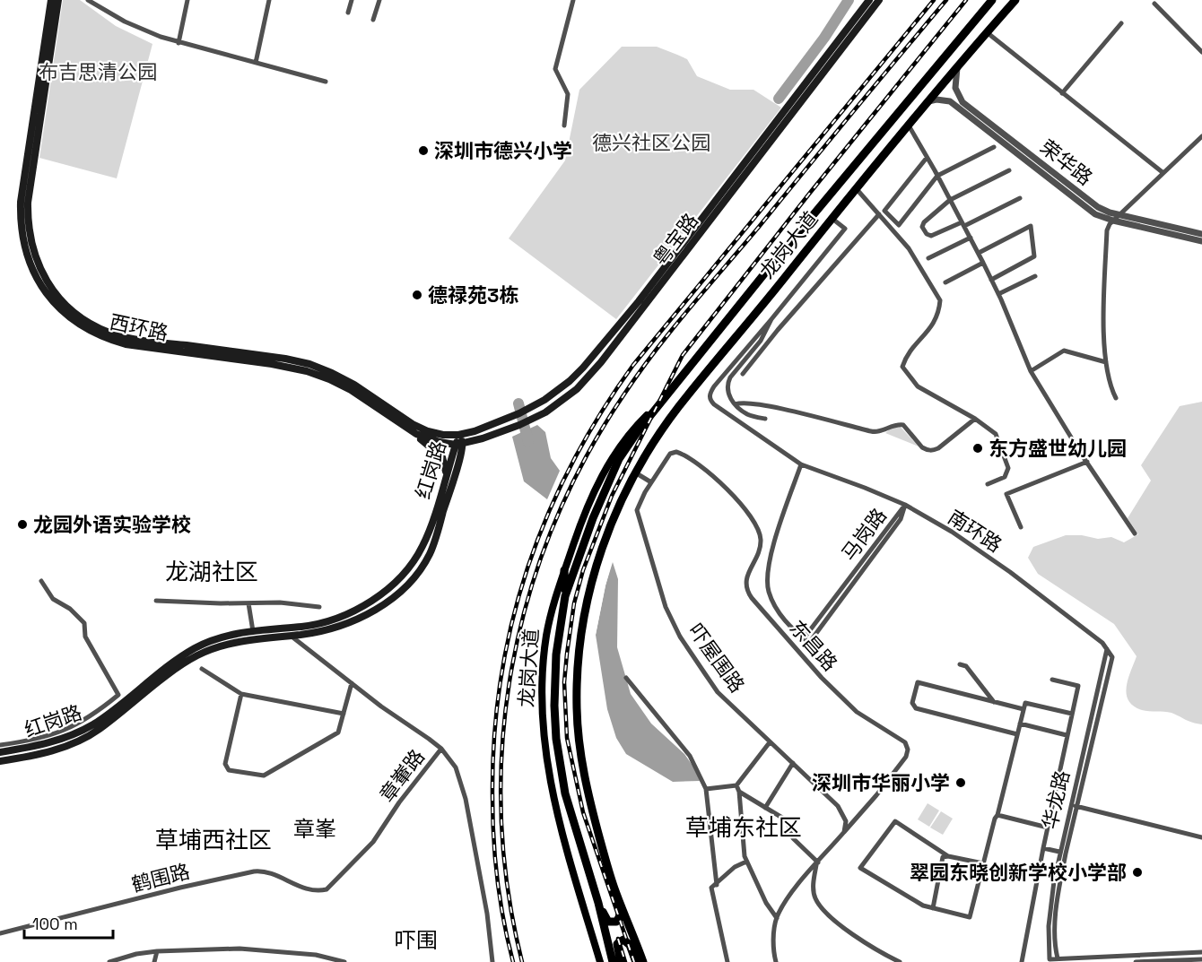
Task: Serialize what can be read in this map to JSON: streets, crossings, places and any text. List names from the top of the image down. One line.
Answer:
{"streets":{"highway":["龙岗大道"],"main road":["粤宝路","西环路","红岗路"],"street":["荣华路","南环路","马岗路","东昌路","吓屋围路","章輋路","华龙路","鹤围路"]},"crossings":[["荣华路","龙岗大道"],["粤宝路","西环路"],["粤宝路","红岗路"],["西环路","红岗路"],["红岗路","章輋路"],["南环路","马岗路"],["南环路","华龙路"],["东昌路","吓屋围路"],["章輋路","鹤围路"]],"districts":["龙湖社区","草埔东社区","章峯","草埔西社区","吓围"],"parks":["布吉思清公园","德兴社区公园"],"places":["深圳市德兴小学","德禄苑3栋","东方盛世幼儿园","龙园外语实验学校","深圳市华丽小学","翠园东晓创新学校小学部"],"scale_bar":"100 m"}
